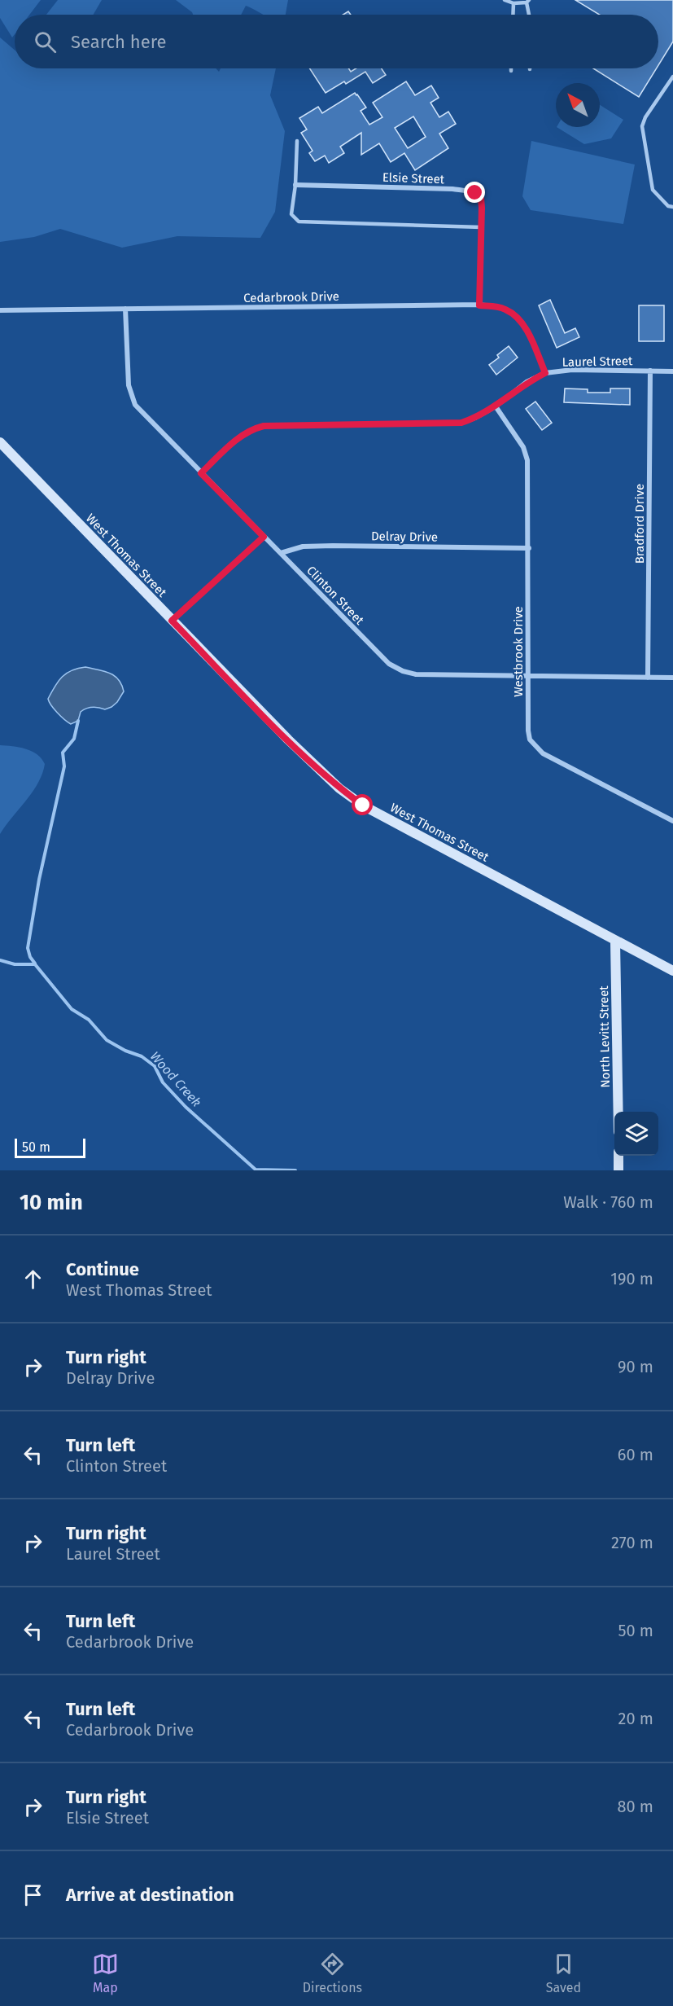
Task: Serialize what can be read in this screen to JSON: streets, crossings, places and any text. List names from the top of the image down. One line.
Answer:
{"streets":{"street":["Elsie Street","Cedarbrook Drive","Laurel Street","Bradford Drive","Delray Drive","West Thomas Street","Clinton Street","Westbrook Drive","North Levitt Street"]},"crossings":[["Elsie Street","Cedarbrook Drive"],["Cedarbrook Drive","Laurel Street"],["Cedarbrook Drive","Clinton Street"],["Laurel Street","Bradford Drive"],["Laurel Street","Clinton Street"],["Laurel Street","Westbrook Drive"],["Bradford Drive","Clinton Street"],["Delray Drive","Clinton Street"],["Delray Drive","Westbrook Drive"],["West Thomas Street","North Levitt Street"],["Clinton Street","Westbrook Drive"]],"water":["Wood Creek"],"scale_bar":"50 m","north":"top left","page":{"search":"Search here","scale":"50 m","heading":["10 min","Walk · 760 m"],"list":[["Continue","West Thomas Street","190 m"],["Turn right","Delray Drive","90 m"],["Turn left","Clinton Street","60 m"],["Turn right","Laurel Street","270 m"],["Turn left","Cedarbrook Drive","50 m"],["Turn left","Cedarbrook Drive","20 m"],["Turn right","Elsie Street","80 m"],"Arrive at destination"],"nav":["Map","Directions","Saved"]}}
